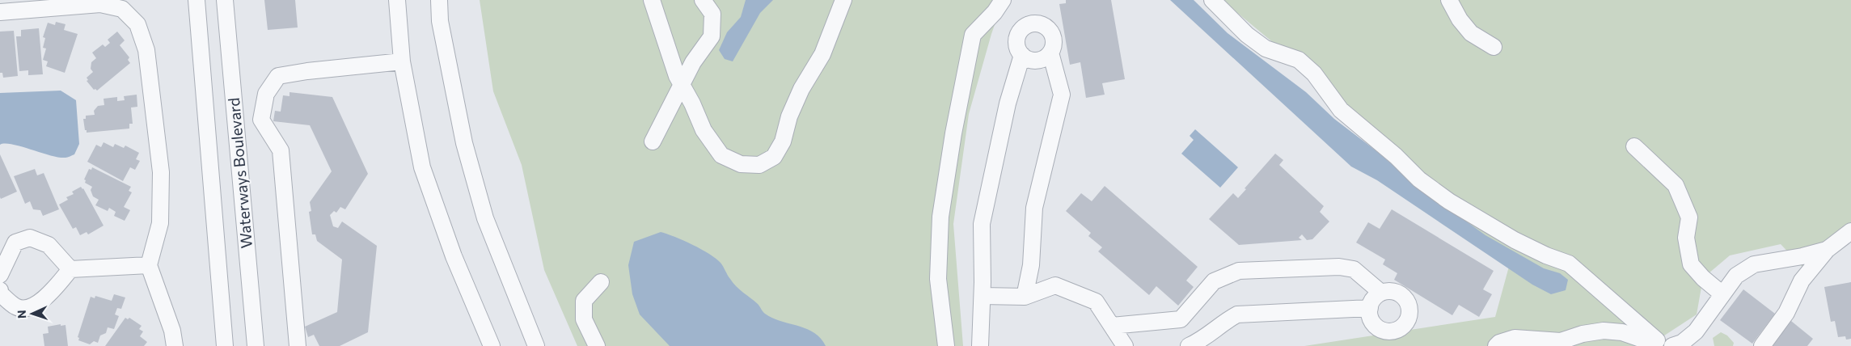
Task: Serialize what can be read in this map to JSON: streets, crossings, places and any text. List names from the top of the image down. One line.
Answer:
{"streets":{"street":["Waterways Boulevard"]},"north":"left"}
